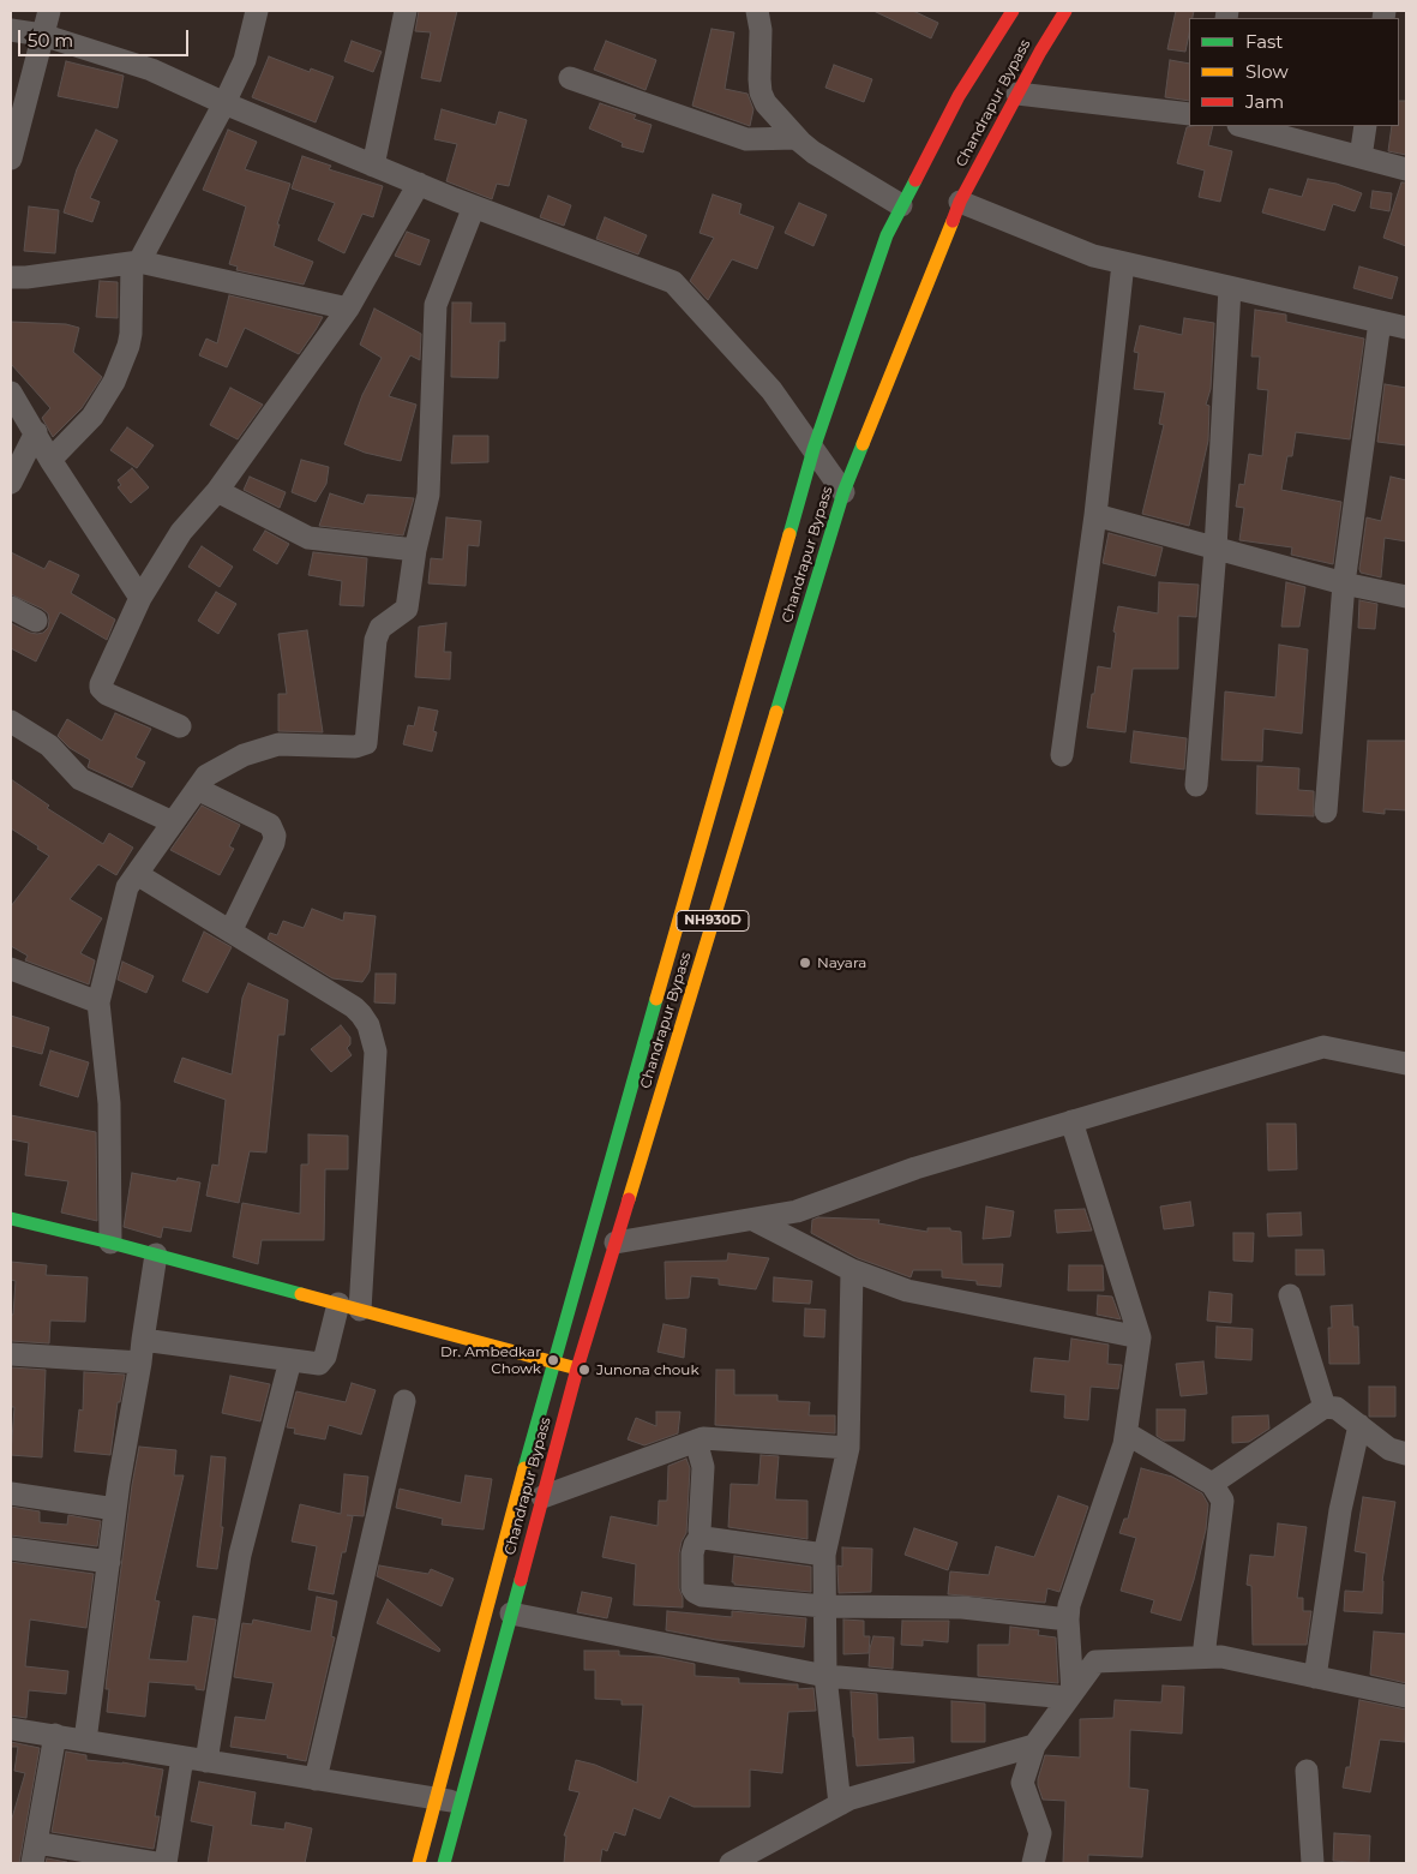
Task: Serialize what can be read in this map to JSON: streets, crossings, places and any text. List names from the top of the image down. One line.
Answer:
{"streets":{"main road":["Chandrapur Bypass","NH930D"]},"places":["Nayara","Dr. Ambedkar Chowk","Junona chouk"],"legend":["Fast","Slow","Jam"],"scale_bar":"50 m"}
